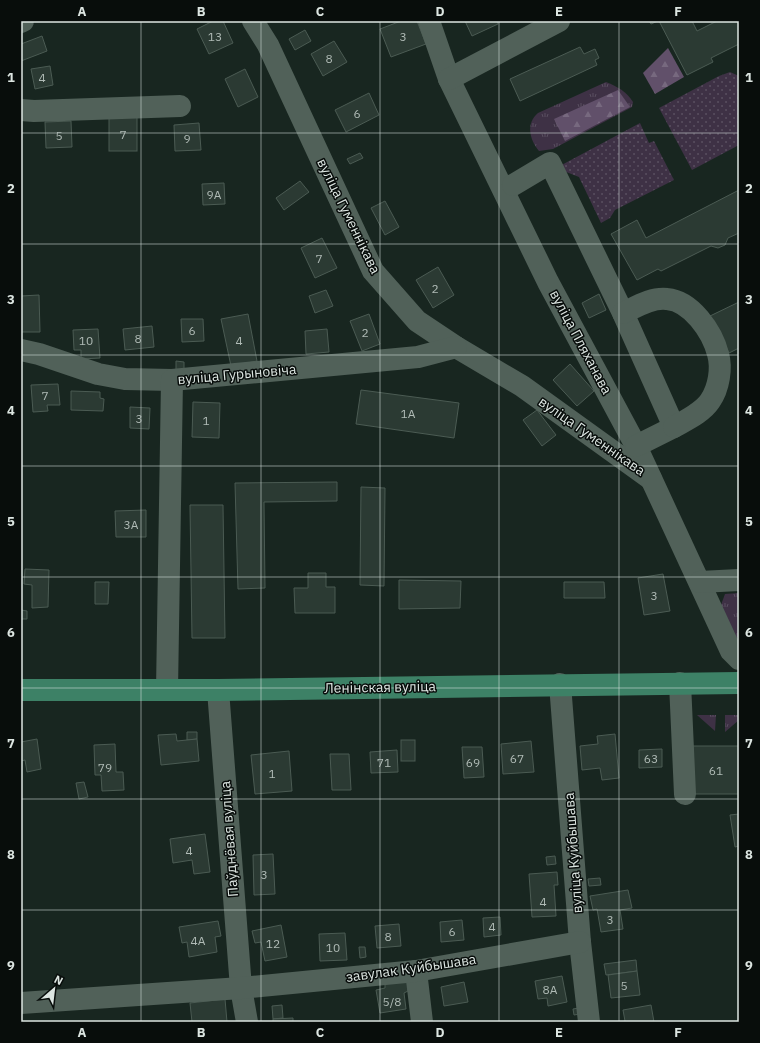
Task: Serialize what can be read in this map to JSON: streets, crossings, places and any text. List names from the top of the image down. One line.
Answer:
{"streets":{"main road":["Ленінская вуліца"],"street":["вуліца Гуменнікава","вуліца Пляханава","вуліца Гурыновіча","Паўднёвая вуліца","вуліца Куйбышава","завулак Куйбышава"]},"crossings":[["вуліца Гуменнікава","вуліца Пляханава"],["вуліца Гуменнікава","вуліца Гурыновіча"],["Ленінская вуліца","Паўднёвая вуліца"],["Ленінская вуліца","вуліца Куйбышава"],["Паўднёвая вуліца","завулак Куйбышава"],["вуліца Куйбышава","завулак Куйбышава"]],"house_numbers":["13","3","8","4","6","7","5","9","9А","7","2","6","2","8","10","4","7","1А","3","1","3А","3","67","63","71","69","79","61","1","4","3","4","3","4","6","8","4А","12","10","5","8А","5/8"],"north":"top right","grid":{"columns":["A","B","C","D","E","F"],"rows":["1","2","3","4","5","6","7","8","9"]}}
